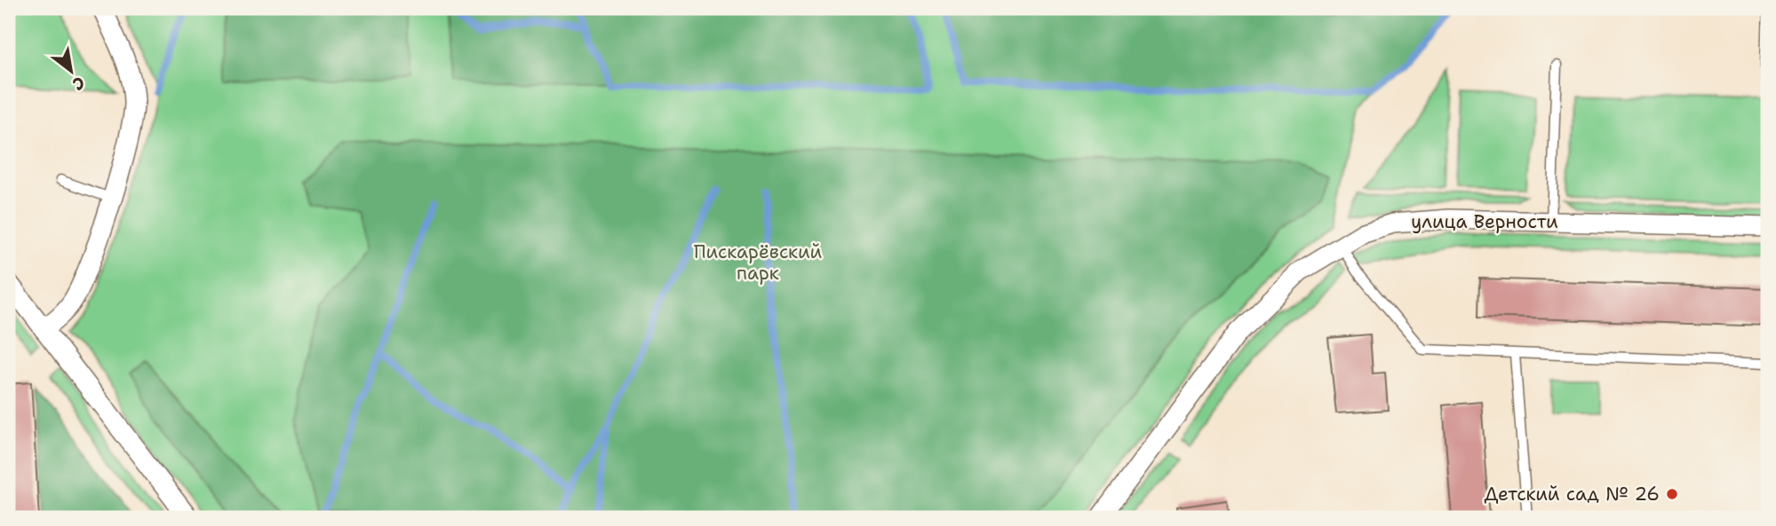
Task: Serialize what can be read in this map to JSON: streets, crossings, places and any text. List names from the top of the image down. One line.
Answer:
{"streets":{"street":["улица Верности"]},"parks":["Пискарёвский парк"],"places":["Детский сад № 26"],"north":"bottom right"}
